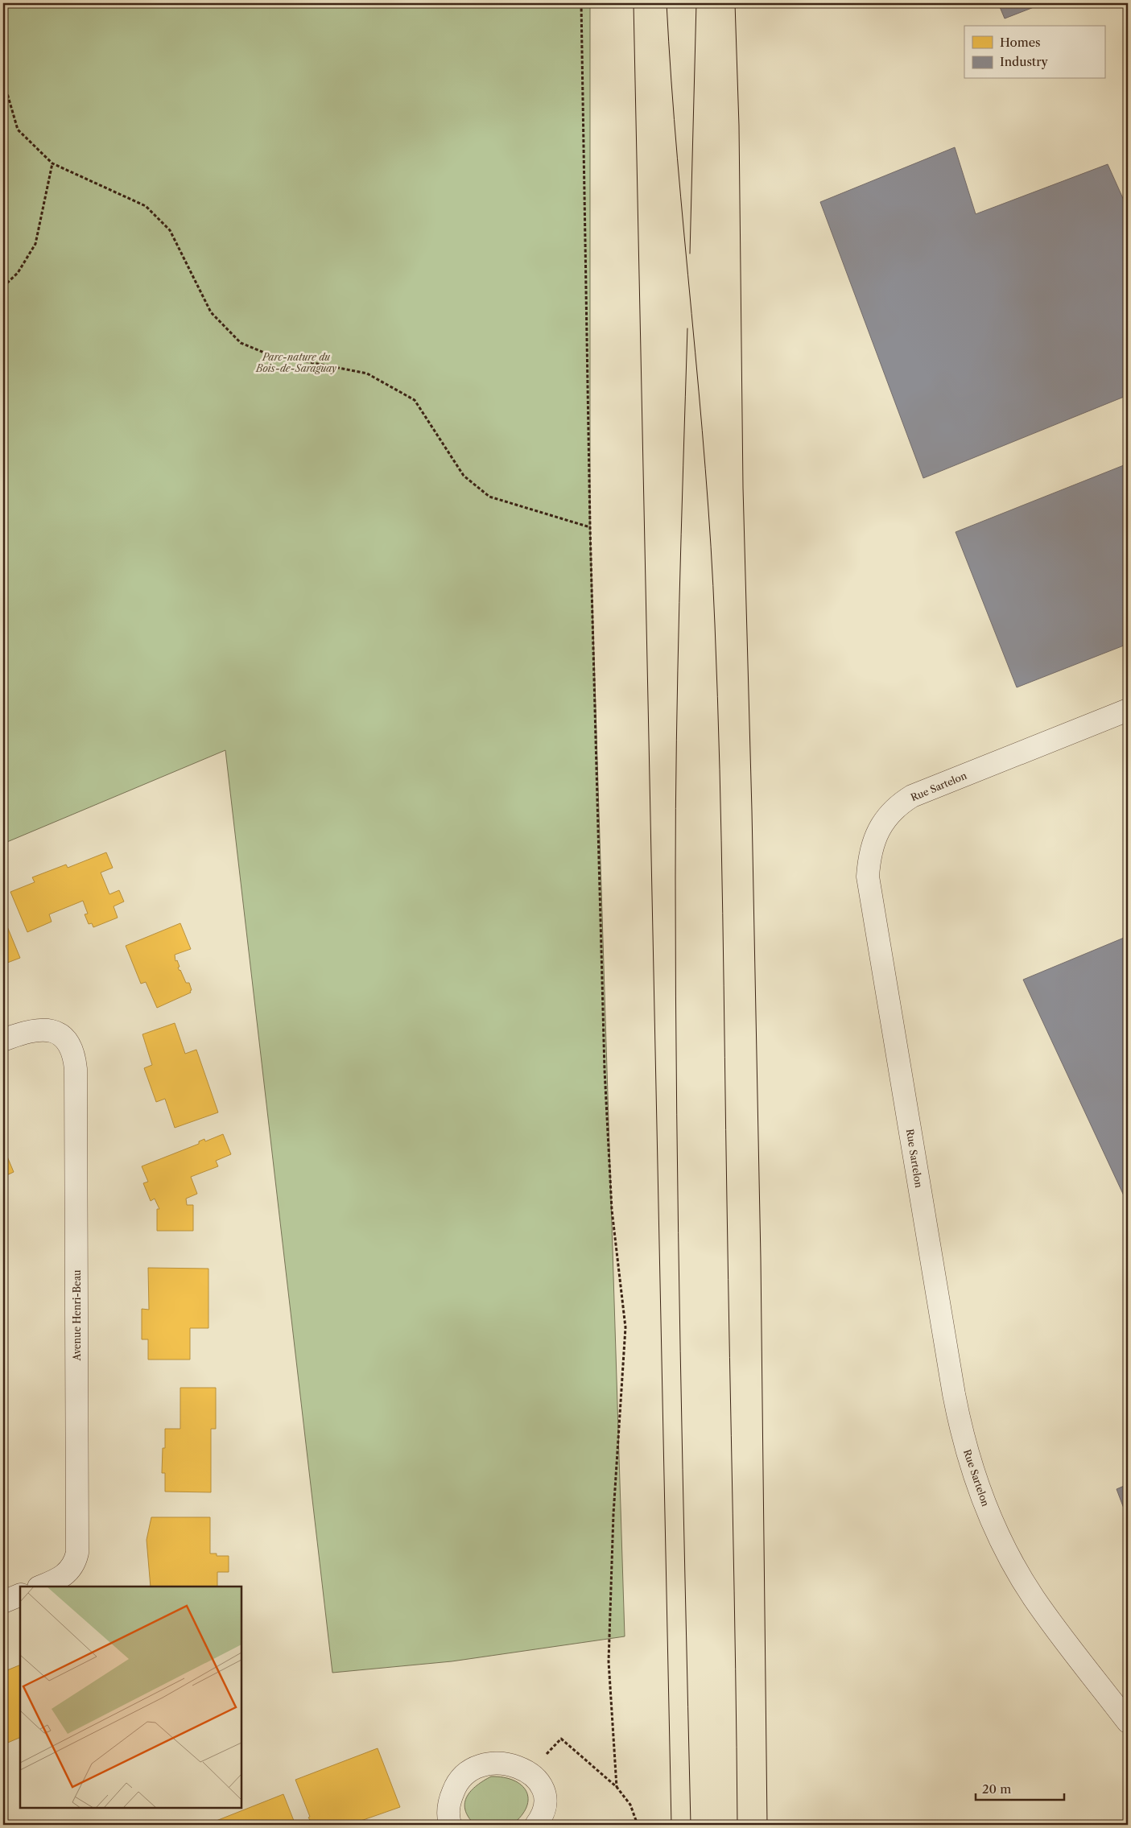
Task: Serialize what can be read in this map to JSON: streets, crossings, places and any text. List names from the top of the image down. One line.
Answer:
{"streets":{"street":["Rue Sartelon","Avenue Henri-Beau"]},"parks":["Parc-nature du Bois-de-Saraguay"],"legend":["Homes","Industry"],"scale_bar":"20 m"}
